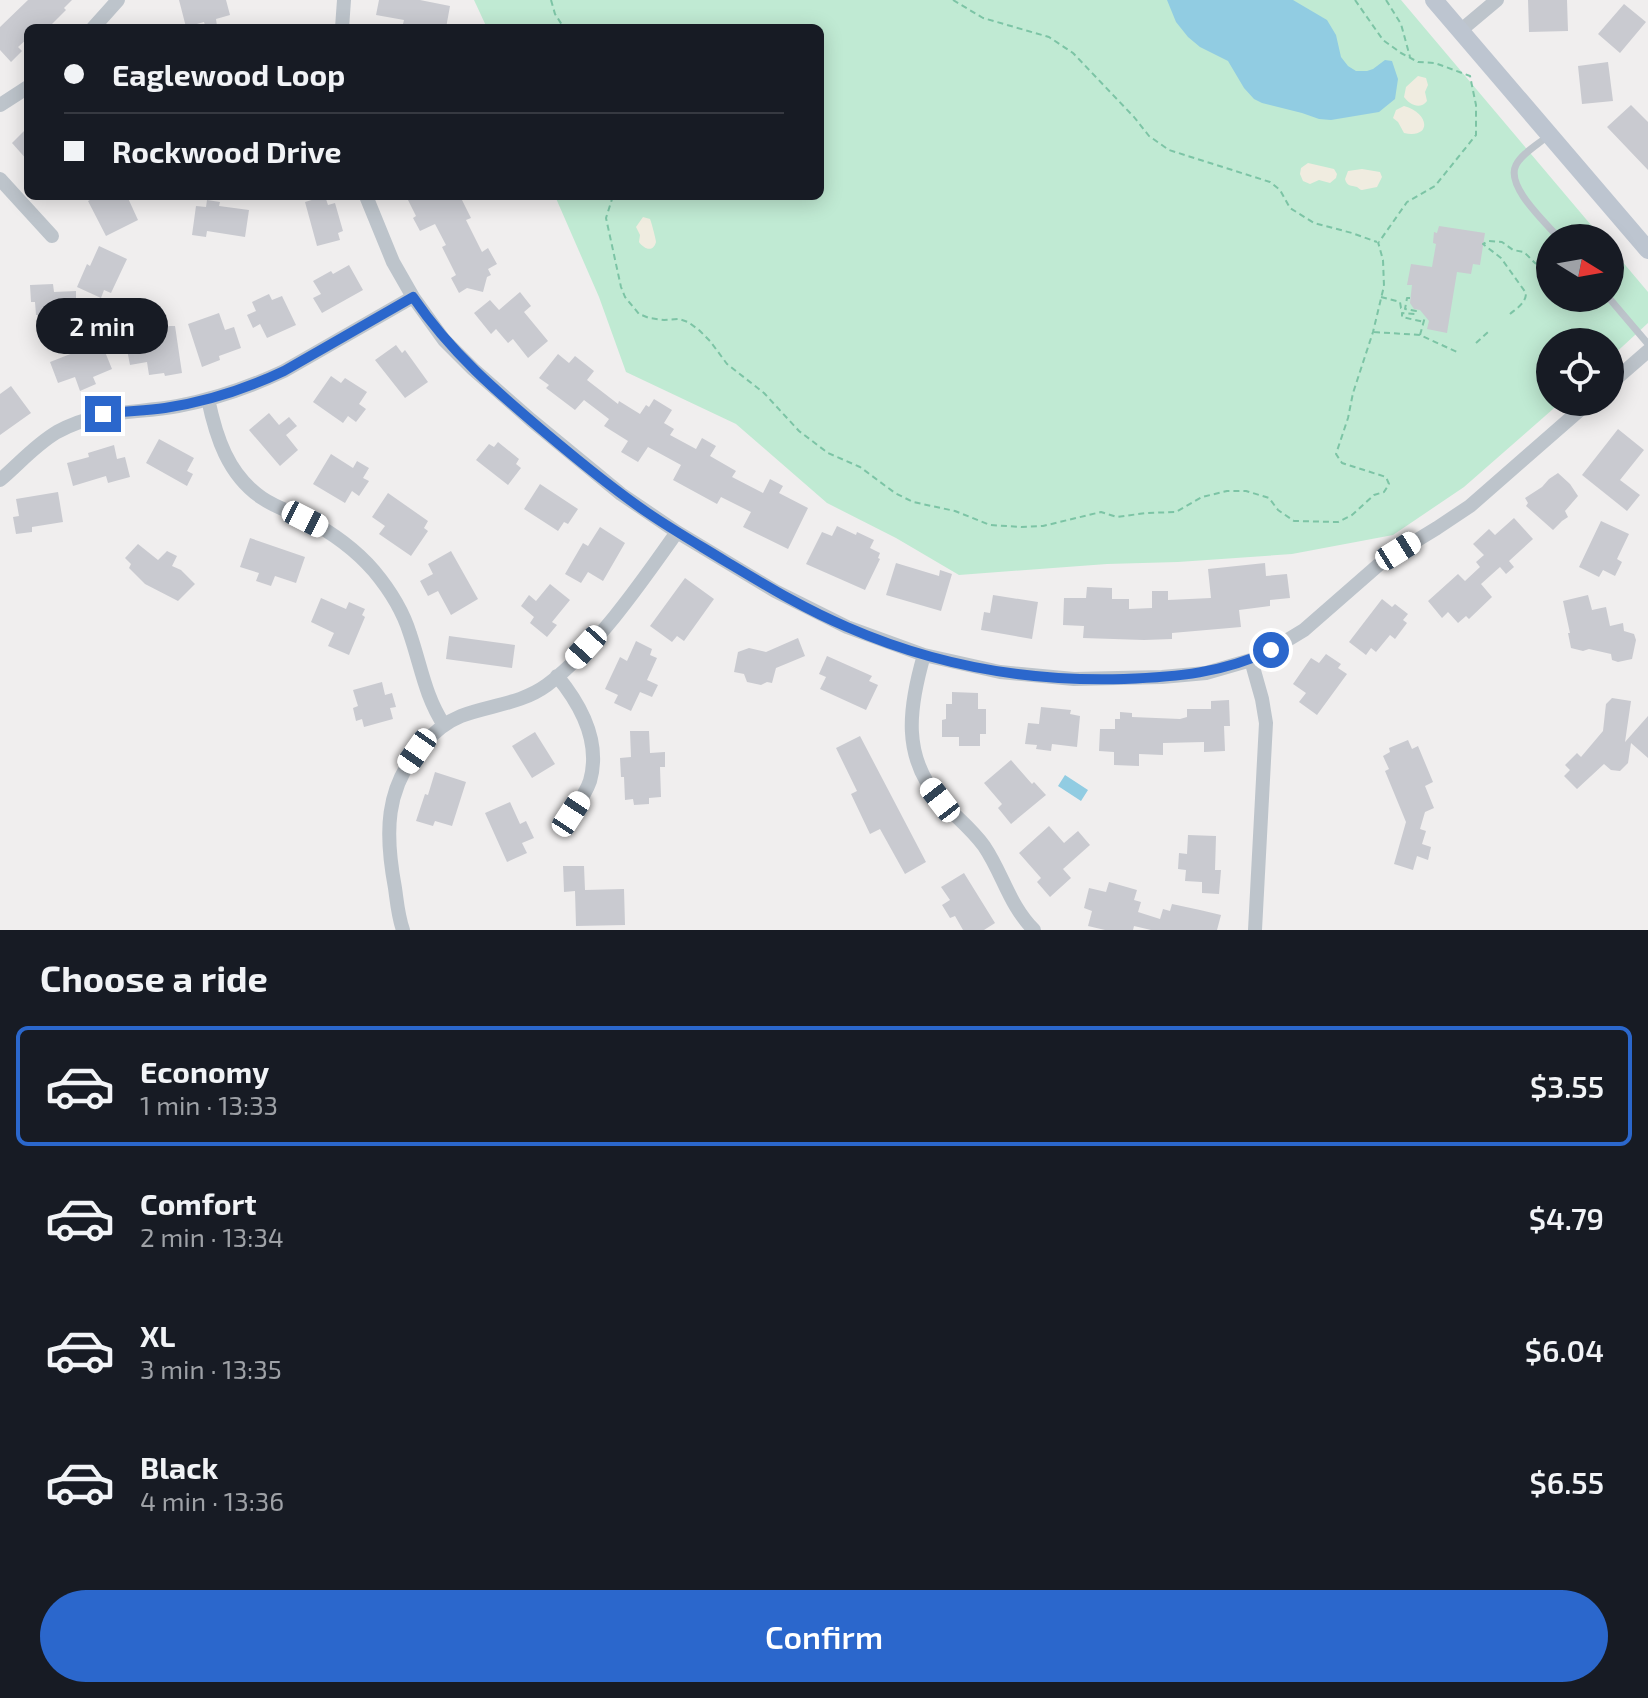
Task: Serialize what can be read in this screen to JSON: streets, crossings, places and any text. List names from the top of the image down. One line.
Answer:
{"north":"right","page":{"banner":["Eaglewood Loop","Rockwood Drive"],"bubble":"2 min","heading":"Choose a ride","list":[{"name":"Economy","note":"1 min · 13:33","value":"$3.55"},{"name":"Comfort","note":"2 min · 13:34","value":"$4.79"},{"name":"XL","note":"3 min · 13:35","value":"$6.04"},{"name":"Black","note":"4 min · 13:36","value":"$6.55"}],"buttons":"Confirm"}}
